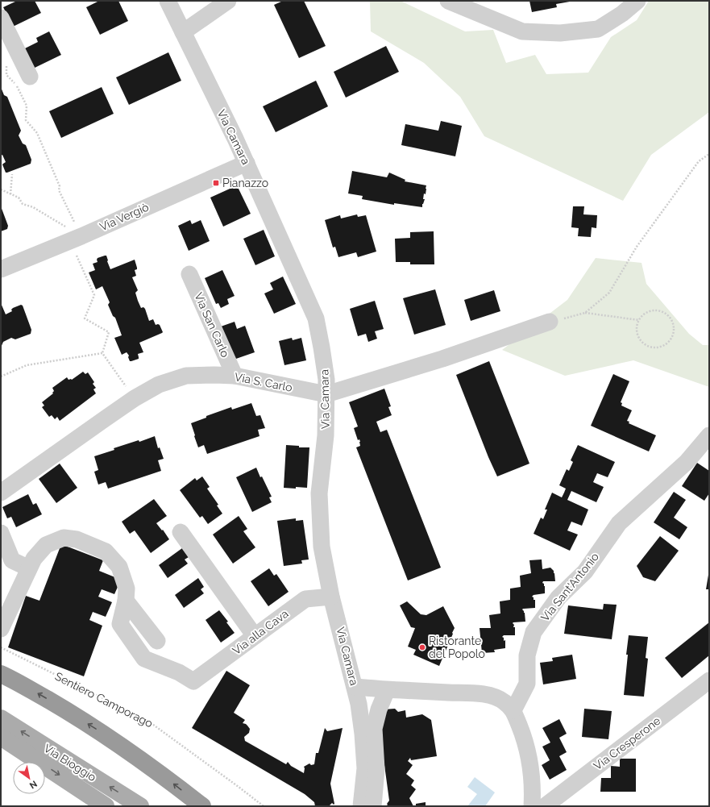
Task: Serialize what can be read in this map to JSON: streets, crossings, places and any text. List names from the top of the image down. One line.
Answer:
{"streets":{"main road":["Via Bioggio"],"street":["Via Camara","Via Vergiò","Via San Carlo","Via S. Carlo","Via Sant'Antonio","Via alla Cava","Via Cresperone"],"path":["Sentiero Camporago"]},"crossings":[["Via Camara","Via Vergiò"],["Via Camara","Via S. Carlo"],["Via Camara","Via alla Cava"],["Via San Carlo","Via S. Carlo"]],"places":{"transit":["Pianazzo"],"other":["Ristorante del Popolo"]},"north":"bottom right"}
